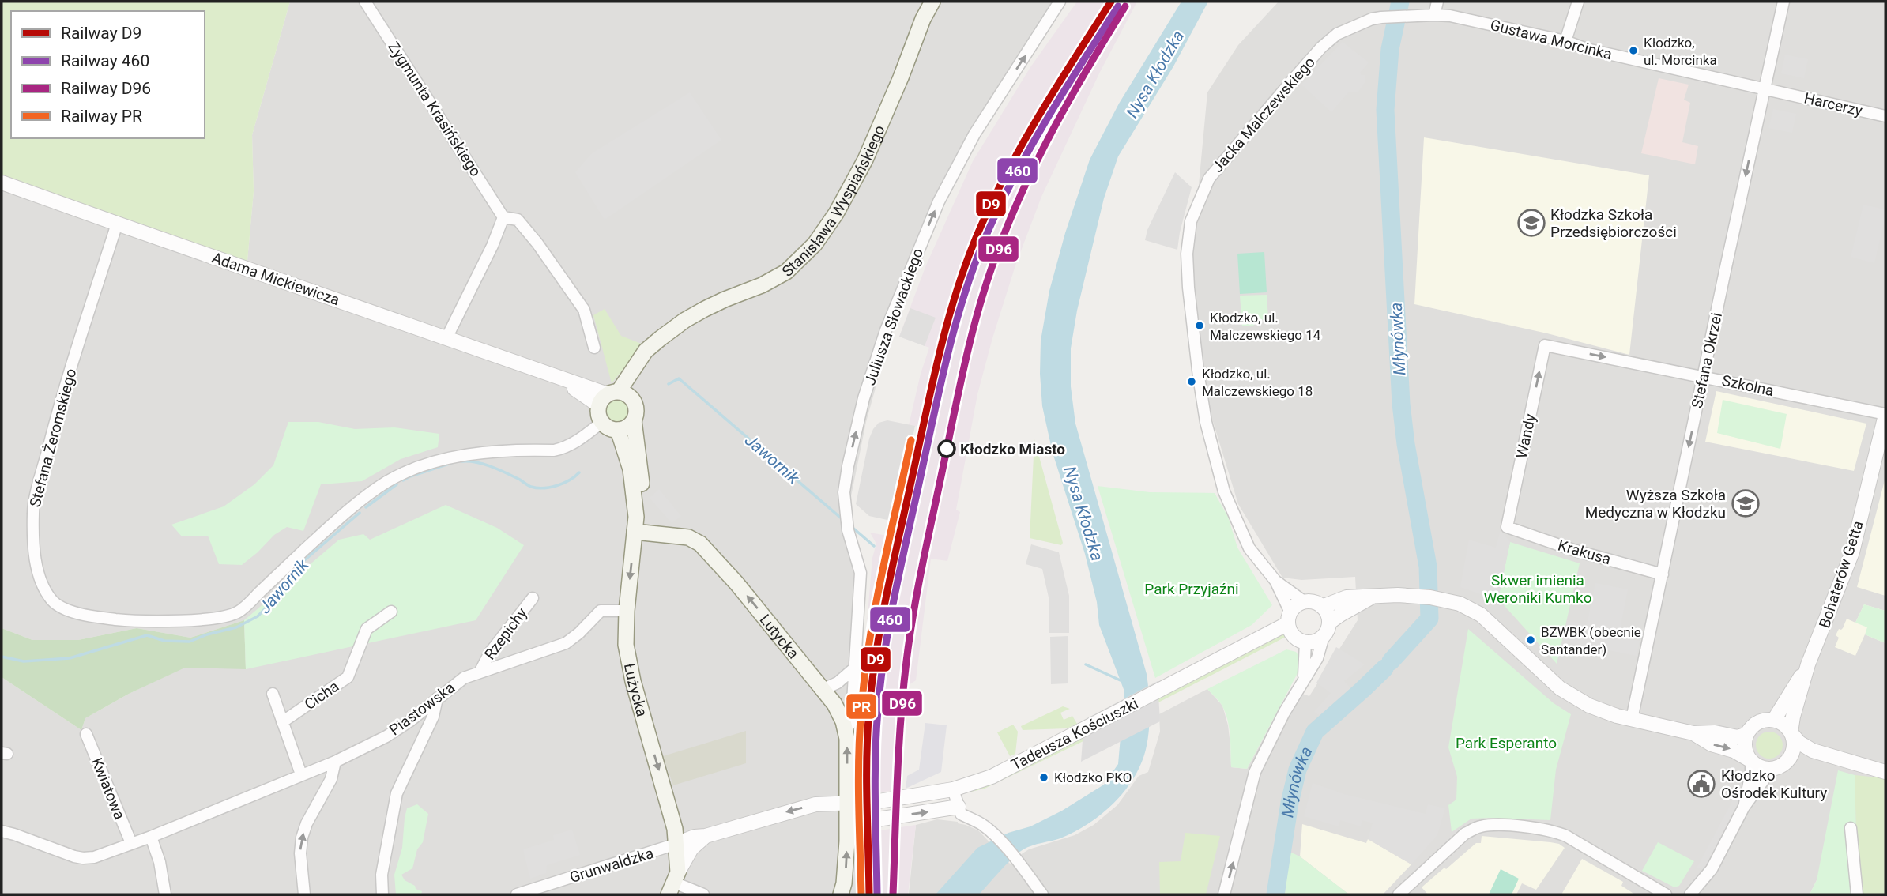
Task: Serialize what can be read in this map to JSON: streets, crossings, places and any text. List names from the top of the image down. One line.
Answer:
{"streets":{"main road":["Stanisława Wyspiańskiego","Lutycka","Łużycka"],"street":["Gustawa Morcinka","Harcerzy","Zygmunta Krasińskiego","Jacka Malczewskiego","Adama Mickiewicza","Juliusza Słowackiego","Stefana Okrzei","Szkolna","Wandy","Stefana Żeromskiego","Krakusa","Bohaterów Getta","Rzepichy","Cicha","Piastowska","Tadeusza Kościuszki","Kwiatowa","Grunwaldzka"]},"crossings":[["Gustawa Morcinka","Harcerzy"],["Gustawa Morcinka","Jacka Malczewskiego"],["Gustawa Morcinka","Stefana Okrzei"],["Jacka Malczewskiego","Tadeusza Kościuszki"],["Stanisława Wyspiańskiego","Adama Mickiewicza"],["Stanisława Wyspiańskiego","Stefana Żeromskiego"],["Stanisława Wyspiańskiego","Łużycka"],["Adama Mickiewicza","Stefana Żeromskiego"],["Adama Mickiewicza","Łużycka"],["Juliusza Słowackiego","Lutycka"],["Stefana Okrzei","Szkolna"],["Stefana Okrzei","Krakusa"],["Szkolna","Wandy"],["Szkolna","Bohaterów Getta"],["Wandy","Krakusa"],["Stefana Żeromskiego","Łużycka"],["Rzepichy","Piastowska"],["Lutycka","Łużycka"],["Lutycka","Tadeusza Kościuszki"],["Lutycka","Grunwaldzka"],["Łużycka","Piastowska"],["Łużycka","Grunwaldzka"],["Piastowska","Kwiatowa"],["Tadeusza Kościuszki","Grunwaldzka"]],"one_way":["Juliusza Słowackiego","Stefana Okrzei","Szkolna","Wandy","Lutycka","Łużycka","Grunwaldzka"],"water":["Nysa Kłodzka","Młynówka","Jawornik"],"parks":["Skwer imienia Weroniki Kumko","Park Przyjaźni","Park Esperanto"],"places":{"other":["Kłodzko, ul. Morcinka","Kłodzko, ul. Malczewskiego 14","Kłodzko, ul. Malczewskiego 18","Kłodzko Miasto","BZWBK (obecnie Santander)","Kłodzko PKO"],"school or university":["Kłodzka Szkoła Przedsiębiorczości","Wyższa Szkoła Medyczna w Kłodzku"],"public building":["Kłodzko Ośrodek Kultury"]},"lines":["rail line D9","rail line 460","rail line D96","rail line PR"],"legend":["Railway D9","Railway 460","Railway D96","Railway PR"]}
